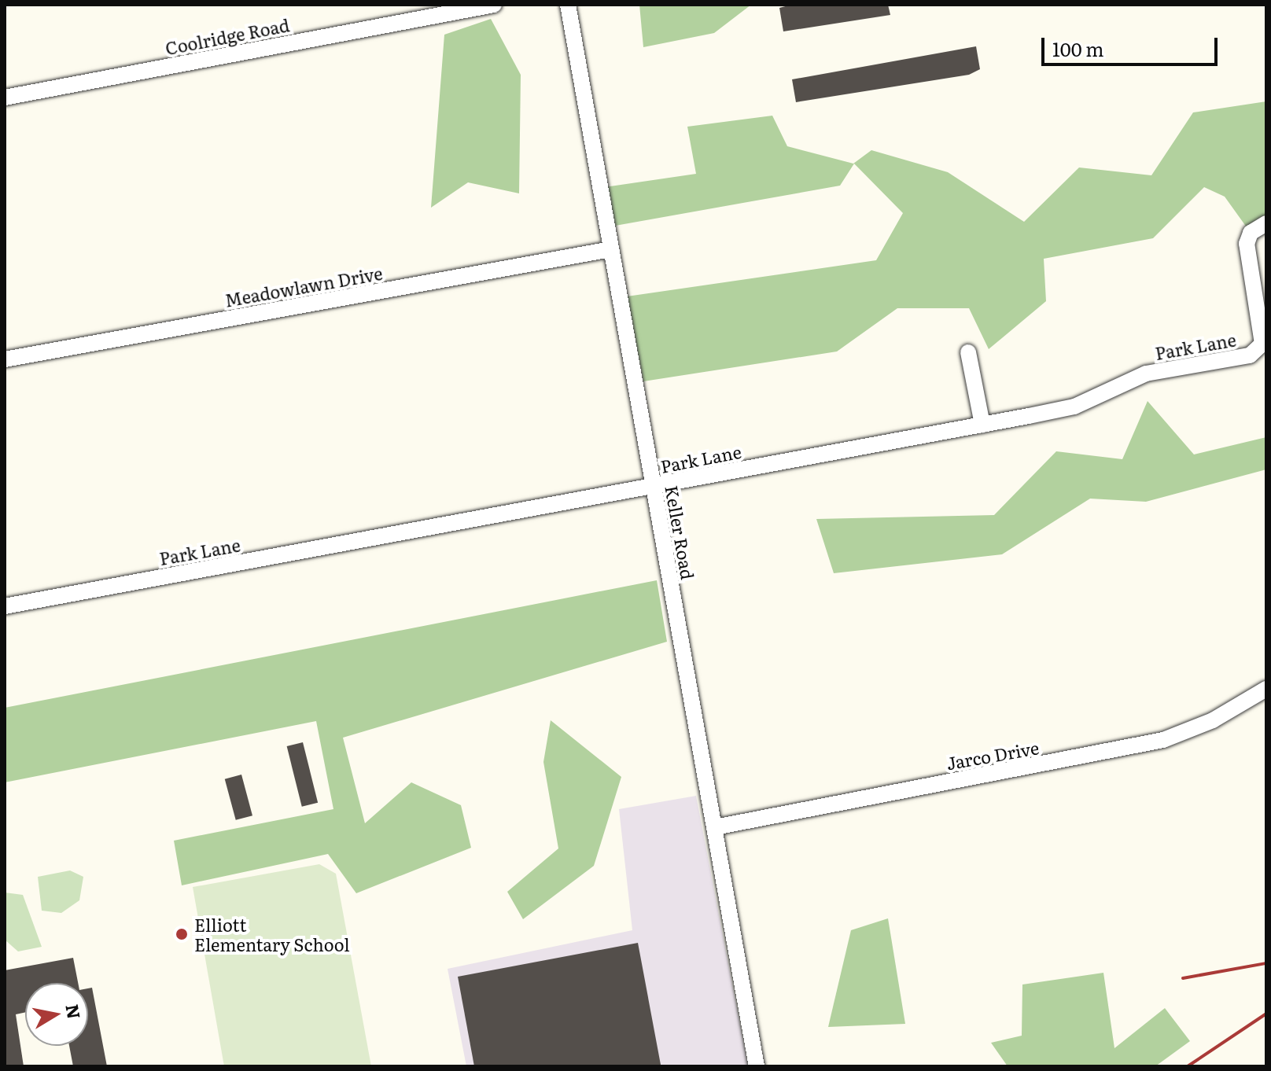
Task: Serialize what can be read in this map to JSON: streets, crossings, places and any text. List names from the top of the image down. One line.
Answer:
{"streets":{"street":["Coolridge Road","Meadowlawn Drive","Park Lane","Keller Road","Jarco Drive"]},"crossings":[["Meadowlawn Drive","Keller Road"],["Park Lane","Keller Road"],["Keller Road","Jarco Drive"]],"places":["Elliott Elementary School"],"scale_bar":"100 m","north":"right"}
